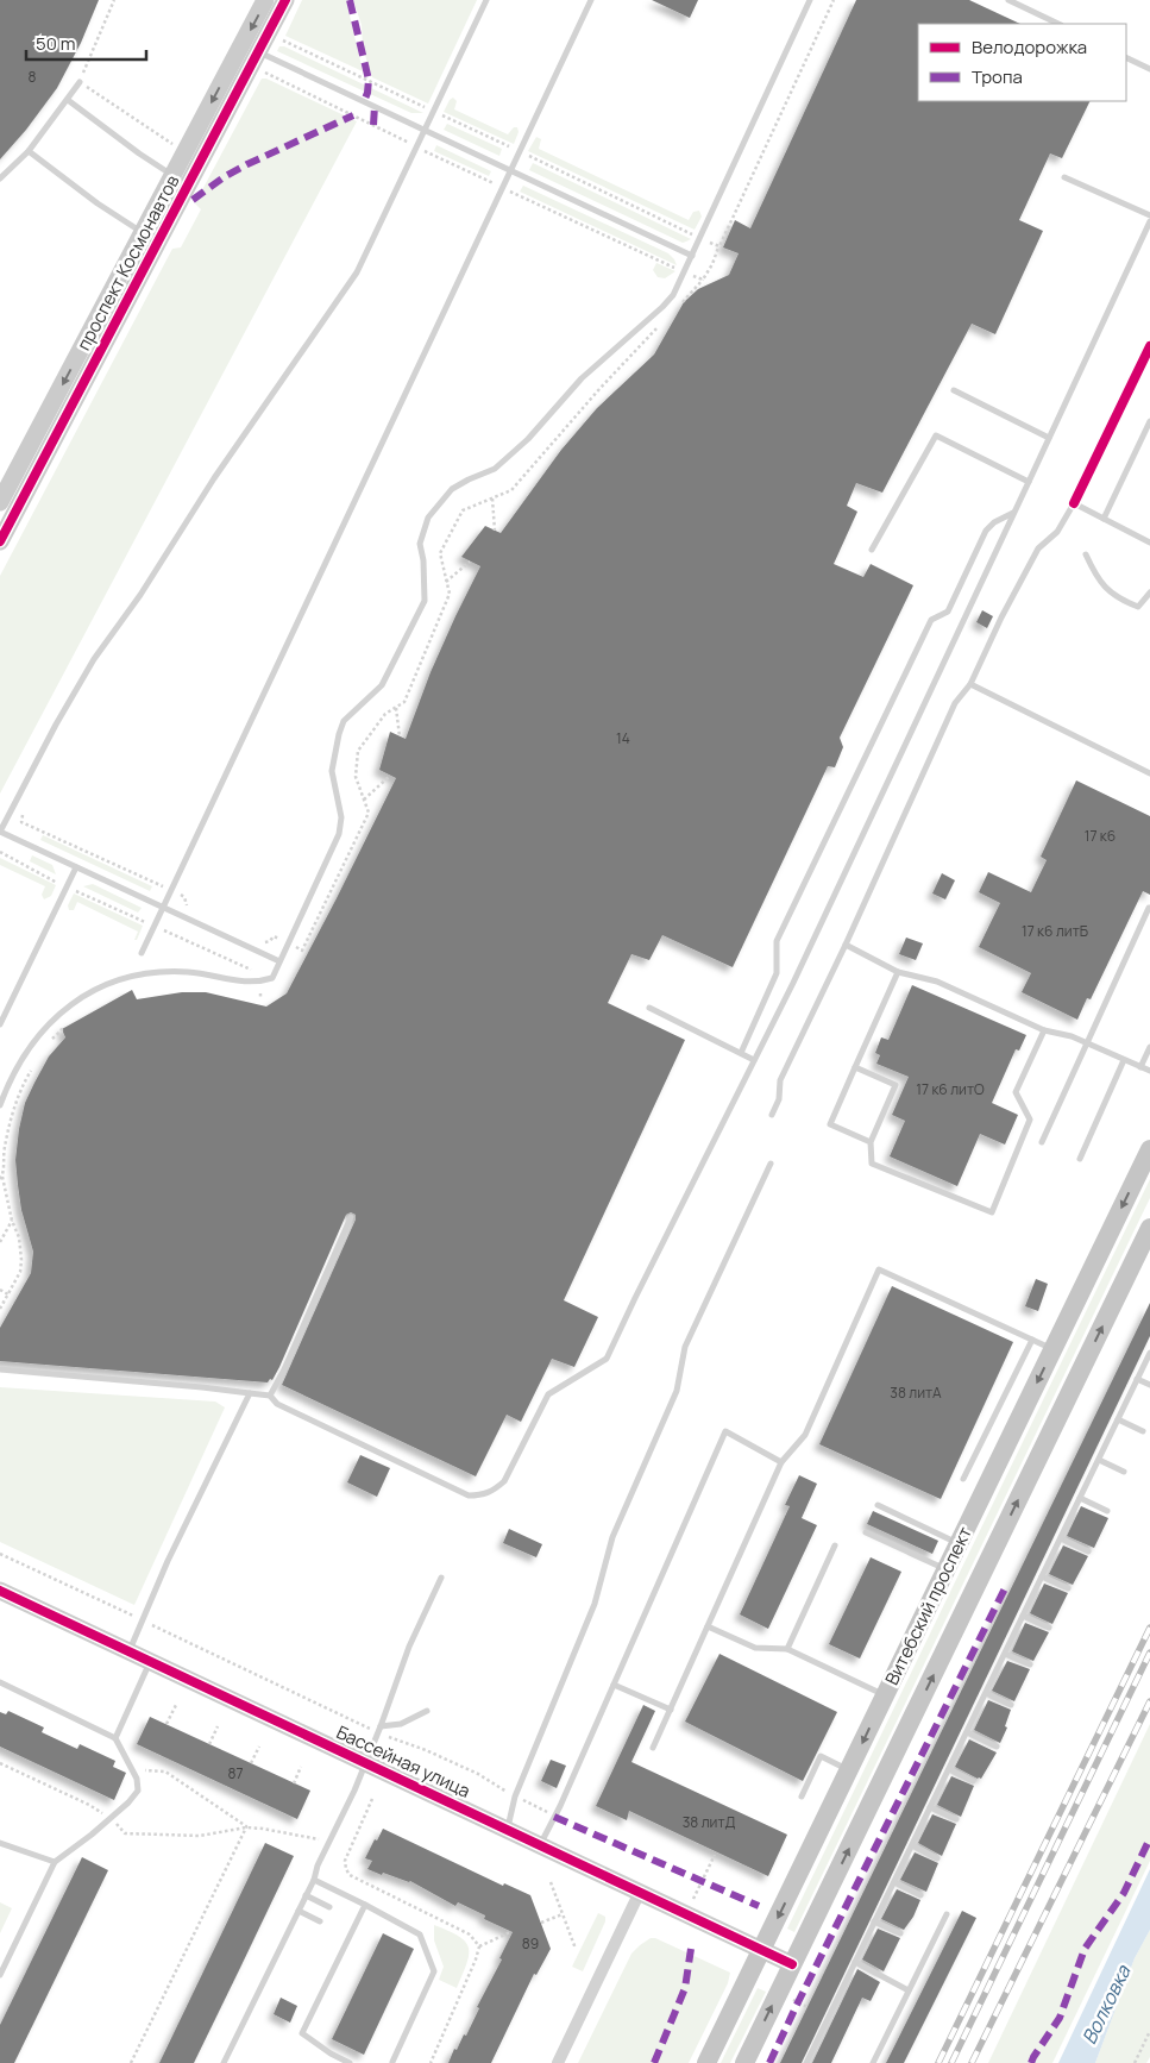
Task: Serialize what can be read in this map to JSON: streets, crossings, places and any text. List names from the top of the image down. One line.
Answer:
{"streets":{"main road":["Витебский проспект"],"street":["проспект Космонавтов","Бассейная улица"]},"crossings":[["Витебский проспект","Бассейная улица"]],"water":["Волковка"],"house_numbers":["8","14","17 к6","17 к6 литБ","17 к6 литО","38 литА","87","38 литД","89"],"legend":["Велодорожка","Тропа"],"scale_bar":"50 m"}
